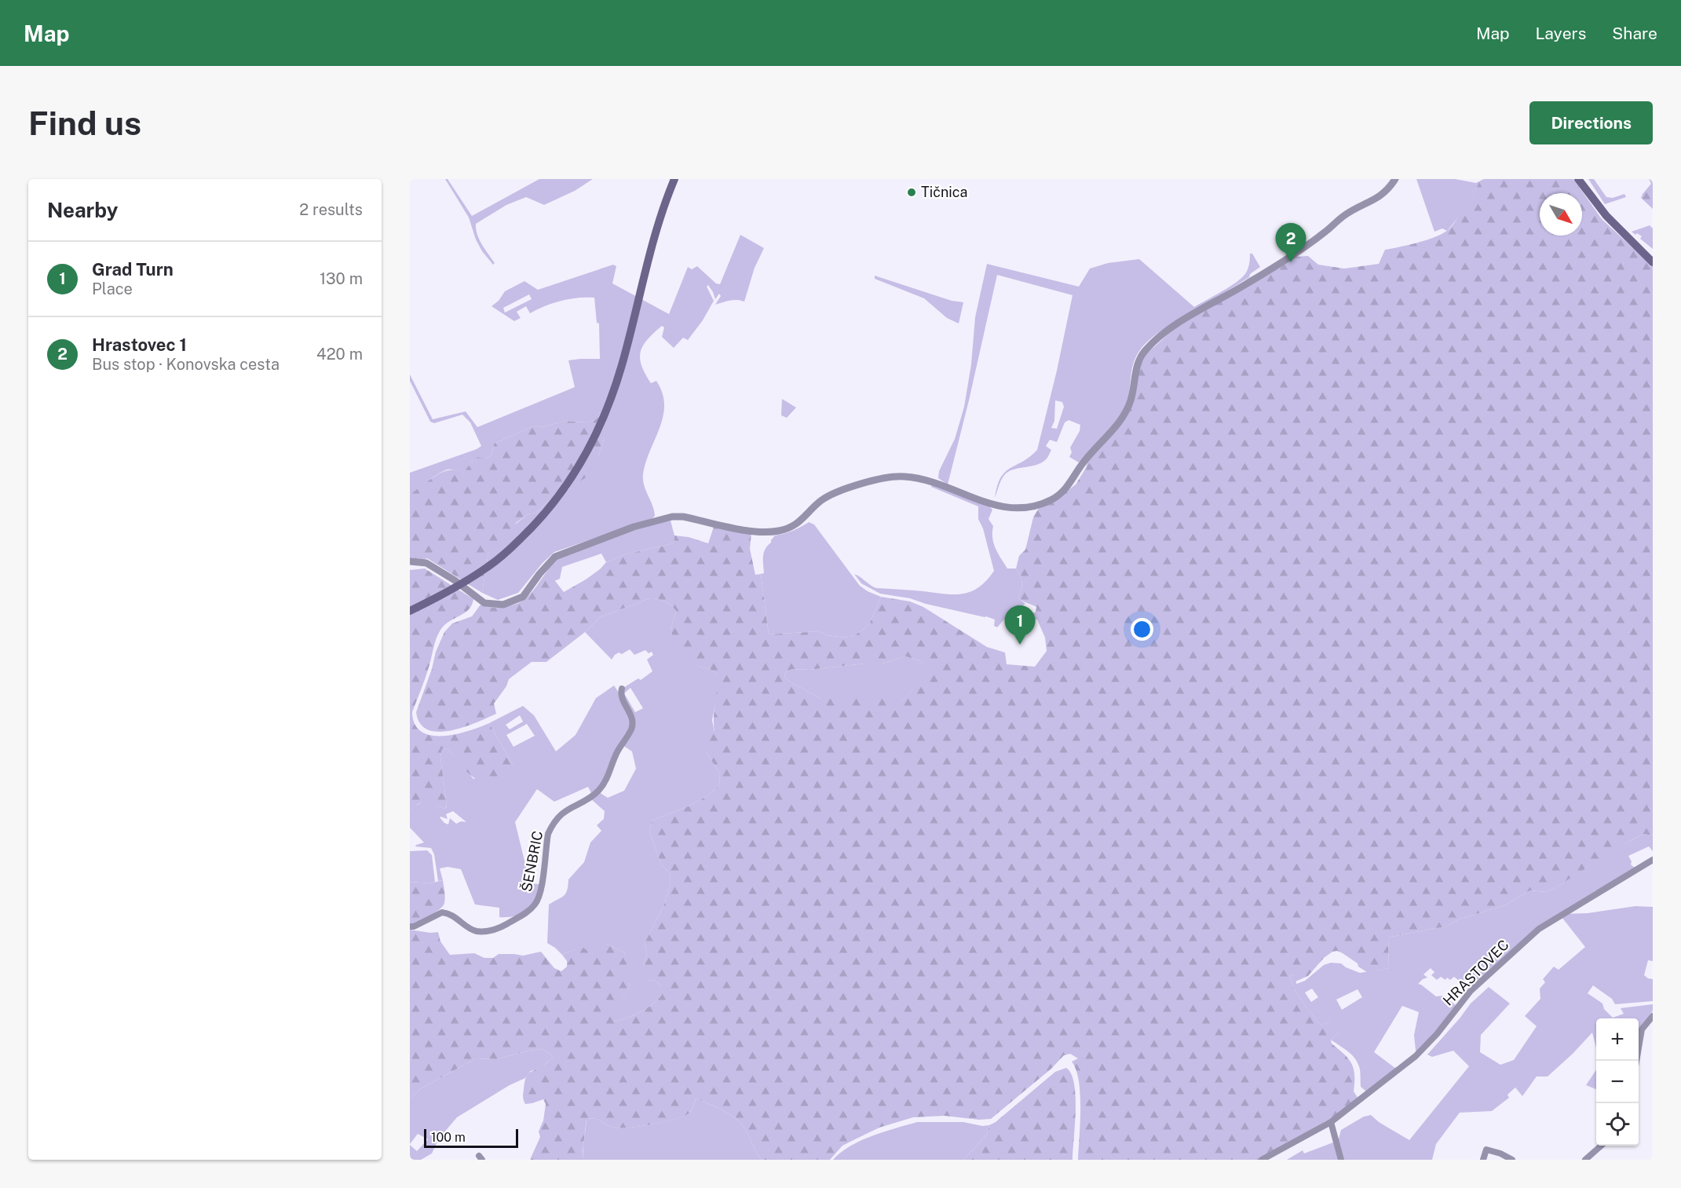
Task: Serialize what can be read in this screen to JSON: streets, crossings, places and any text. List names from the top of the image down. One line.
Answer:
{"streets":{"street":["ŠENBRIC","HRASTOVEC"]},"places":["Tičnica"],"scale_bar":"100 m","north":"bottom right","page":{"header":"Map","nav":["Map","Layers","Share"],"buttons":"Directions","title":"Find us","heading":["Nearby","2 results"],"pins":["2","1"],"list":[{"mark":"1","name":"Grad Turn","note":"Place","value":"130 m"},{"mark":"2","name":"Hrastovec 1","note":"Bus stop · Konovska cesta","value":"420 m"}],"map_buttons":["+","−"],"scale":"100 m"}}
